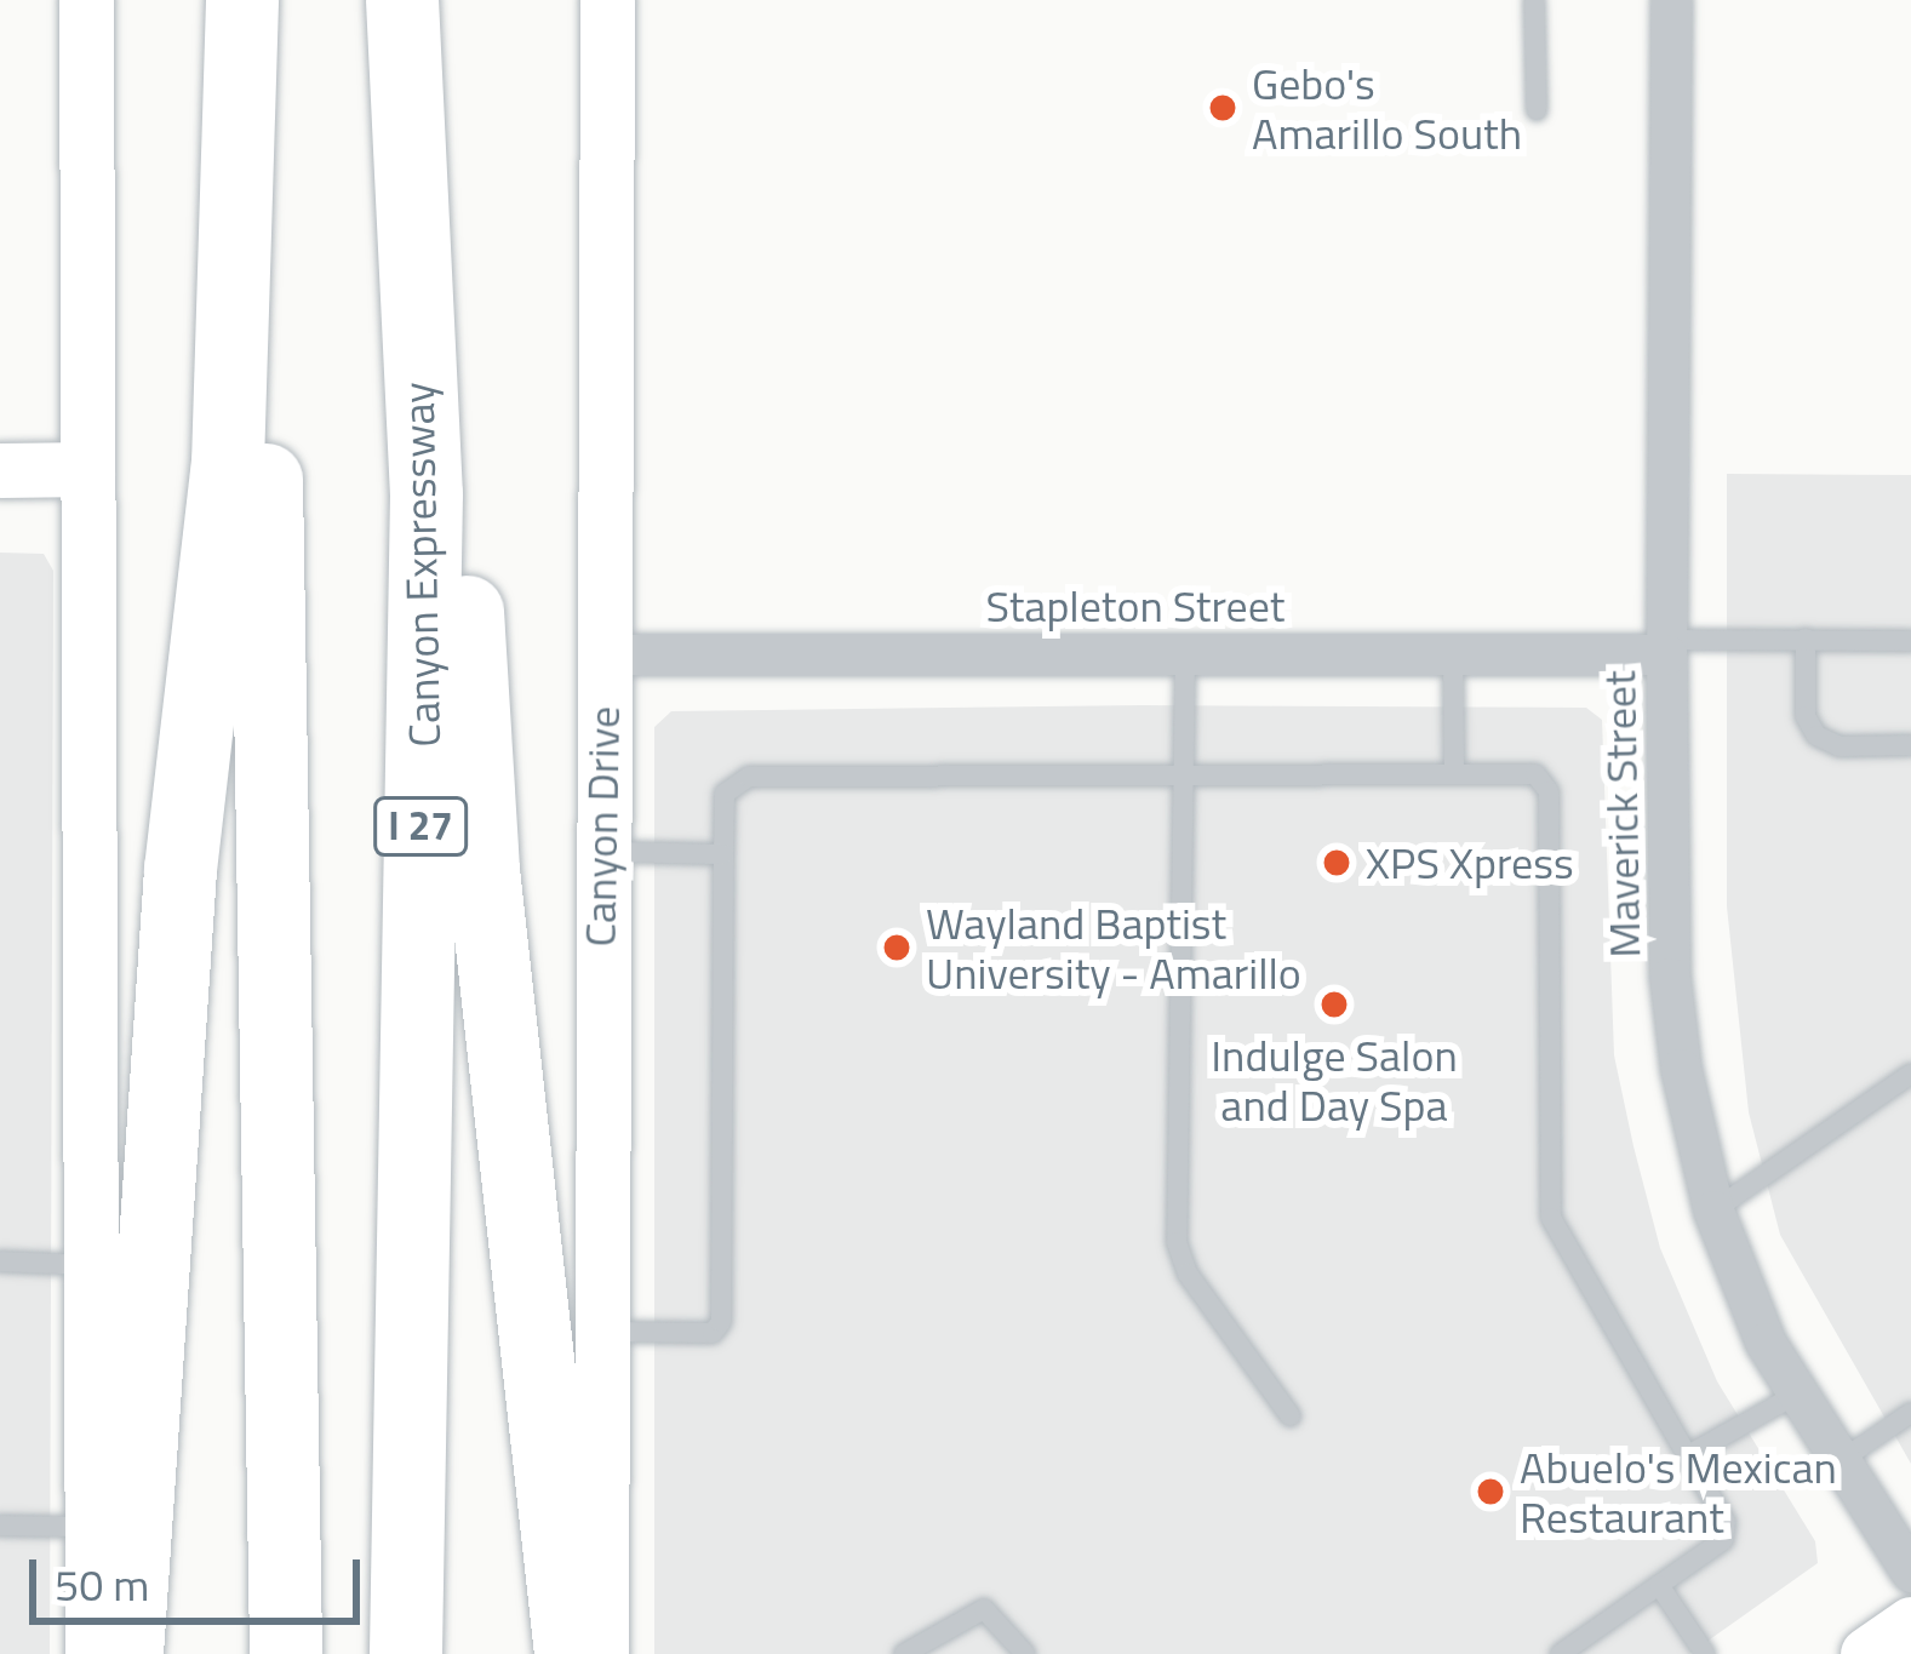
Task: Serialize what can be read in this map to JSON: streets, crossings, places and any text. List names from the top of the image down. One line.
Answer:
{"streets":{"highway":["Canyon Expressway","I 27"],"main road":["Canyon Drive"],"street":["Stapleton Street","Maverick Street"]},"crossings":[["Stapleton Street","Maverick Street"],["Stapleton Street","Canyon Drive"]],"places":["Gebo's Amarillo South","XPS Xpress","Wayland Baptist University - Amarillo","Indulge Salon and Day Spa","Abuelo's Mexican Restaurant"],"scale_bar":"50 m"}
